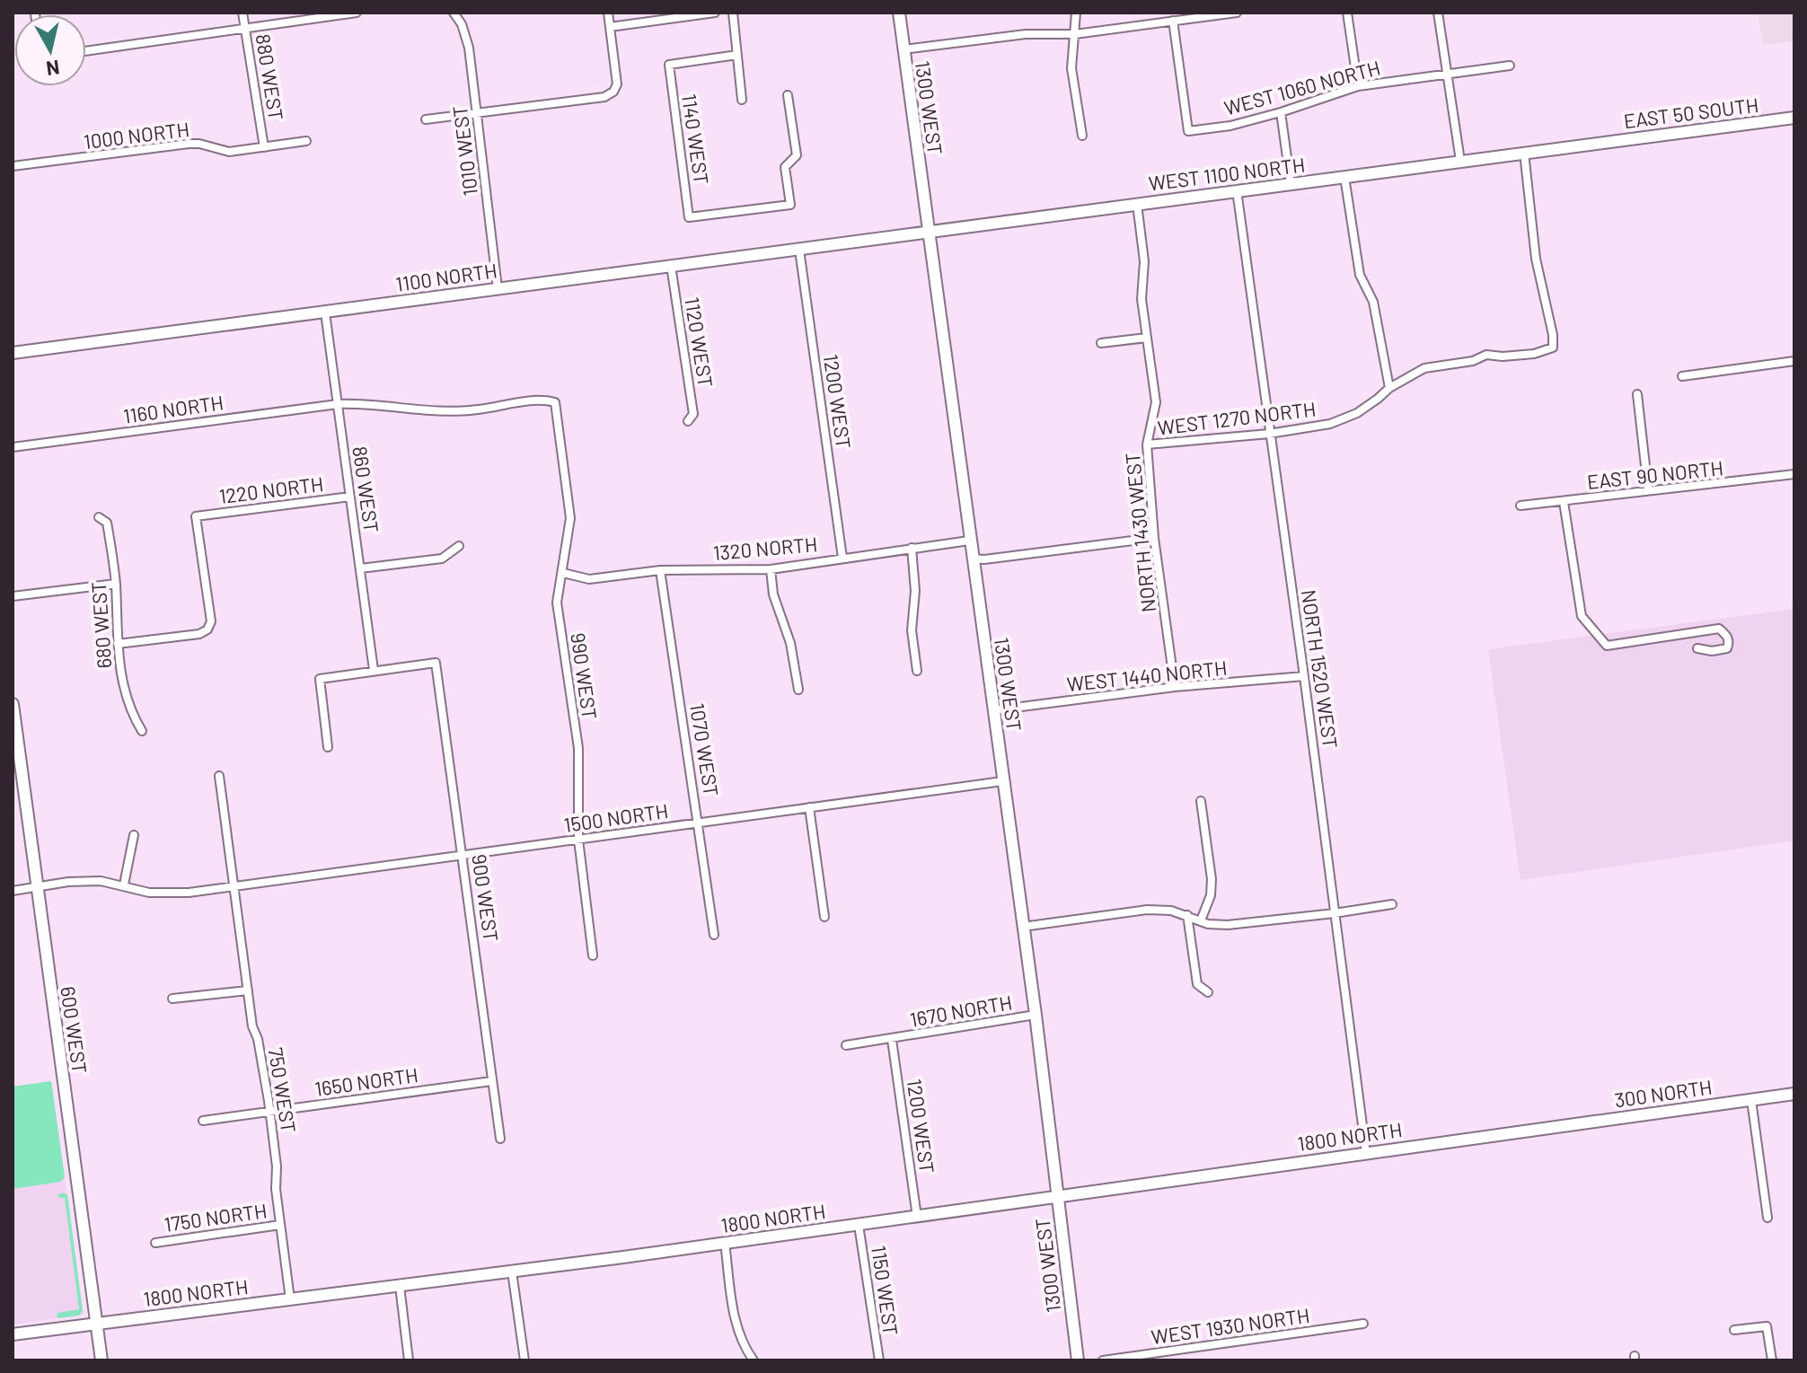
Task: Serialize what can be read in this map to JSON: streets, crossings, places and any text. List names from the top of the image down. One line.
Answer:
{"streets":{"street":["880 WEST","WEST 1060 NORTH","1300 WEST","EAST 50 SOUTH","1000 NORTH","1140 WEST","1010 WEST","WEST 1100 NORTH","1100 NORTH","1120 WEST","1200 WEST","1160 NORTH","WEST 1270 NORTH","EAST 90 NORTH","860 WEST","1220 NORTH","NORTH 1430 WEST","1320 NORTH","680 WEST","NORTH 1520 WEST","990 WEST","WEST 1440 NORTH","1070 WEST","1500 NORTH","900 WEST","1670 NORTH","600 WEST","1650 NORTH","750 WEST","300 NORTH","1800 NORTH","1750 NORTH","1150 WEST","WEST 1930 NORTH"]},"crossings":[["880 WEST","1000 NORTH"],["1300 WEST","WEST 1100 NORTH"],["1300 WEST","1320 NORTH"],["1300 WEST","WEST 1440 NORTH"],["1300 WEST","1500 NORTH"],["1300 WEST","1670 NORTH"],["1300 WEST","1800 NORTH"],["EAST 50 SOUTH","WEST 1100 NORTH"],["1010 WEST","1100 NORTH"],["WEST 1100 NORTH","1100 NORTH"],["WEST 1100 NORTH","WEST 1270 NORTH"],["WEST 1100 NORTH","NORTH 1430 WEST"],["WEST 1100 NORTH","NORTH 1520 WEST"],["1100 NORTH","1120 WEST"],["1100 NORTH","1200 WEST"],["1100 NORTH","860 WEST"],["1200 WEST","1320 NORTH"],["1200 WEST","1670 NORTH"],["1200 WEST","1800 NORTH"],["1160 NORTH","860 WEST"],["1160 NORTH","990 WEST"],["WEST 1270 NORTH","NORTH 1430 WEST"],["WEST 1270 NORTH","NORTH 1520 WEST"],["860 WEST","1220 NORTH"],["860 WEST","900 WEST"],["1220 NORTH","680 WEST"],["NORTH 1430 WEST","WEST 1440 NORTH"],["1320 NORTH","990 WEST"],["1320 NORTH","1070 WEST"],["NORTH 1520 WEST","WEST 1440 NORTH"],["NORTH 1520 WEST","1800 NORTH"],["990 WEST","1500 NORTH"],["1070 WEST","1500 NORTH"],["1500 NORTH","900 WEST"],["1500 NORTH","600 WEST"],["1500 NORTH","750 WEST"],["900 WEST","1650 NORTH"],["600 WEST","1800 NORTH"],["1650 NORTH","750 WEST"],["750 WEST","1800 NORTH"],["750 WEST","1750 NORTH"],["300 NORTH","1800 NORTH"],["1800 NORTH","1150 WEST"]],"north":"bottom"}
